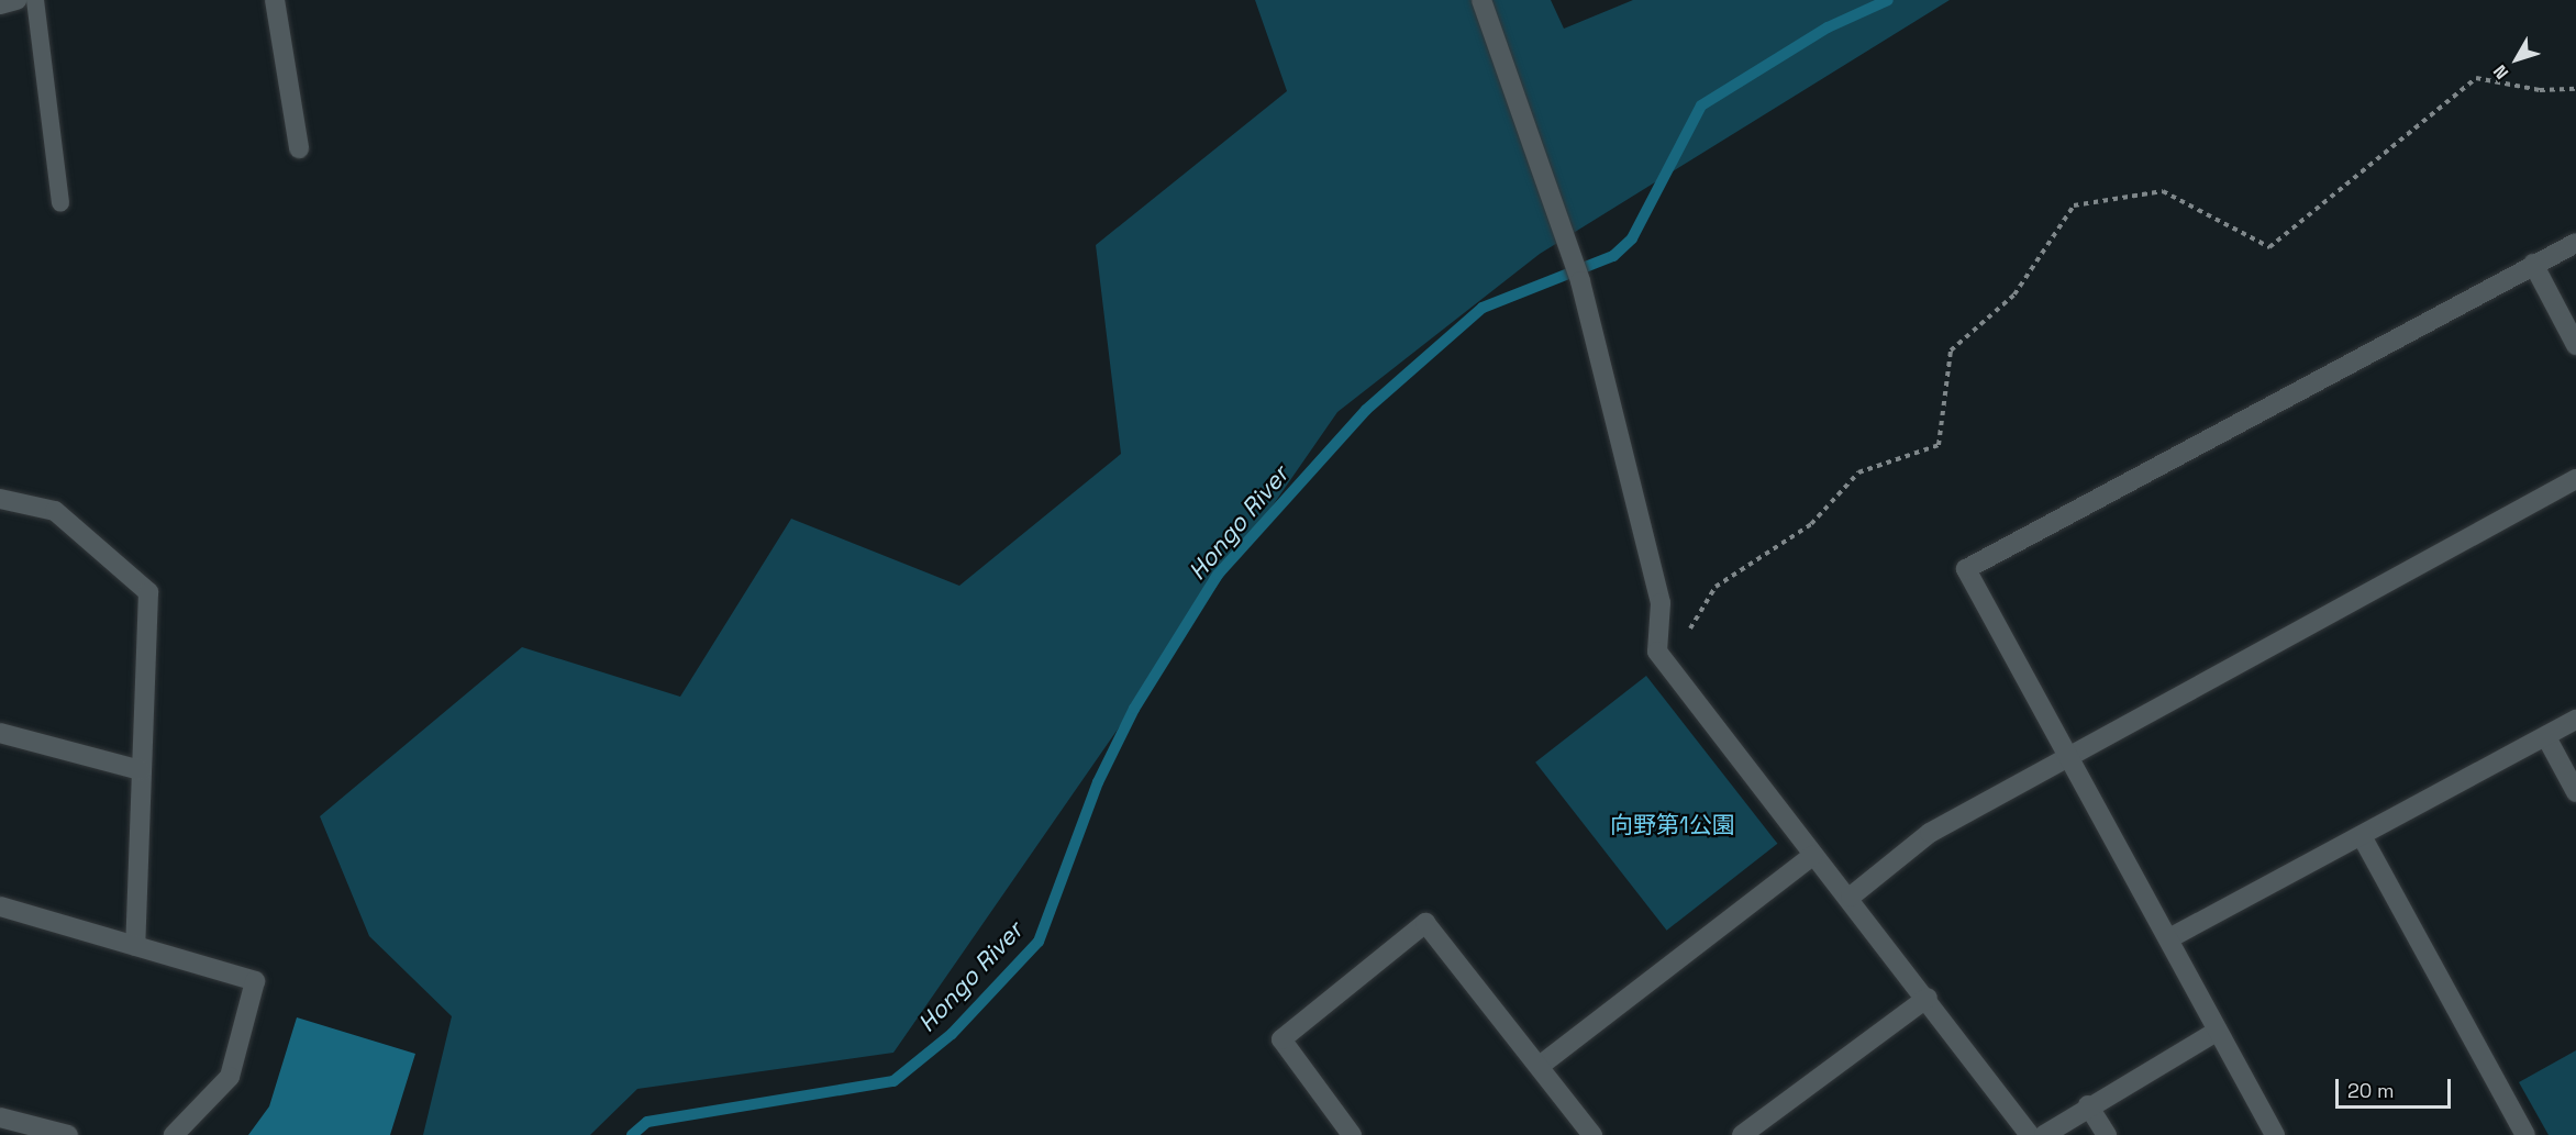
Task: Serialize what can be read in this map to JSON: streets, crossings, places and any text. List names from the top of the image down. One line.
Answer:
{"water":["Hongo River"],"parks":["向野第1公園"],"scale_bar":"20 m","north":"bottom left"}
